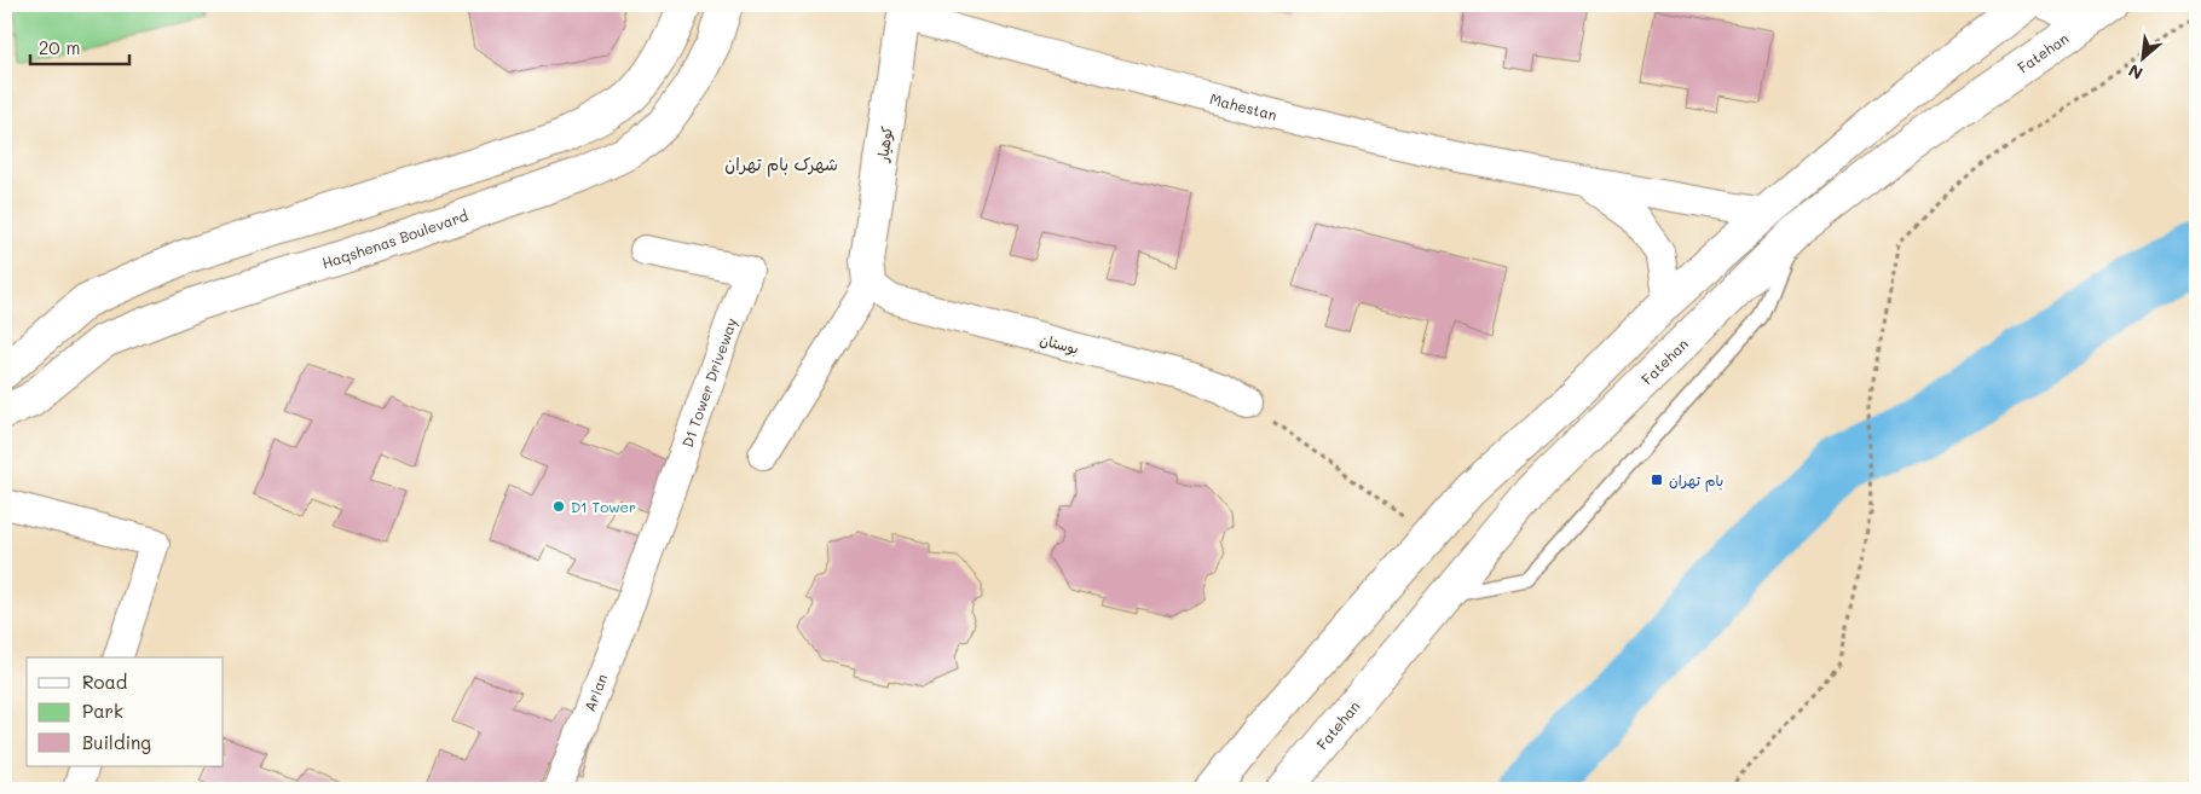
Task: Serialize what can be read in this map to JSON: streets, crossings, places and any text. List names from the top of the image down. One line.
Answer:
{"streets":{"street":["Fatehan","Mahestan","کوهیار","Haqshenas Boulevard","بوستان","D1 Tower Driveway","Arian"]},"crossings":[["Mahestan","کوهیار"],["کوهیار","بوستان"],["D1 Tower Driveway","Arian"]],"districts":["شهرک بام تهران"],"places":{"transit":["بام تهران"],"other":["D1 Tower"]},"legend":["Road","Park","Building"],"scale_bar":"20 m","north":"bottom left"}
